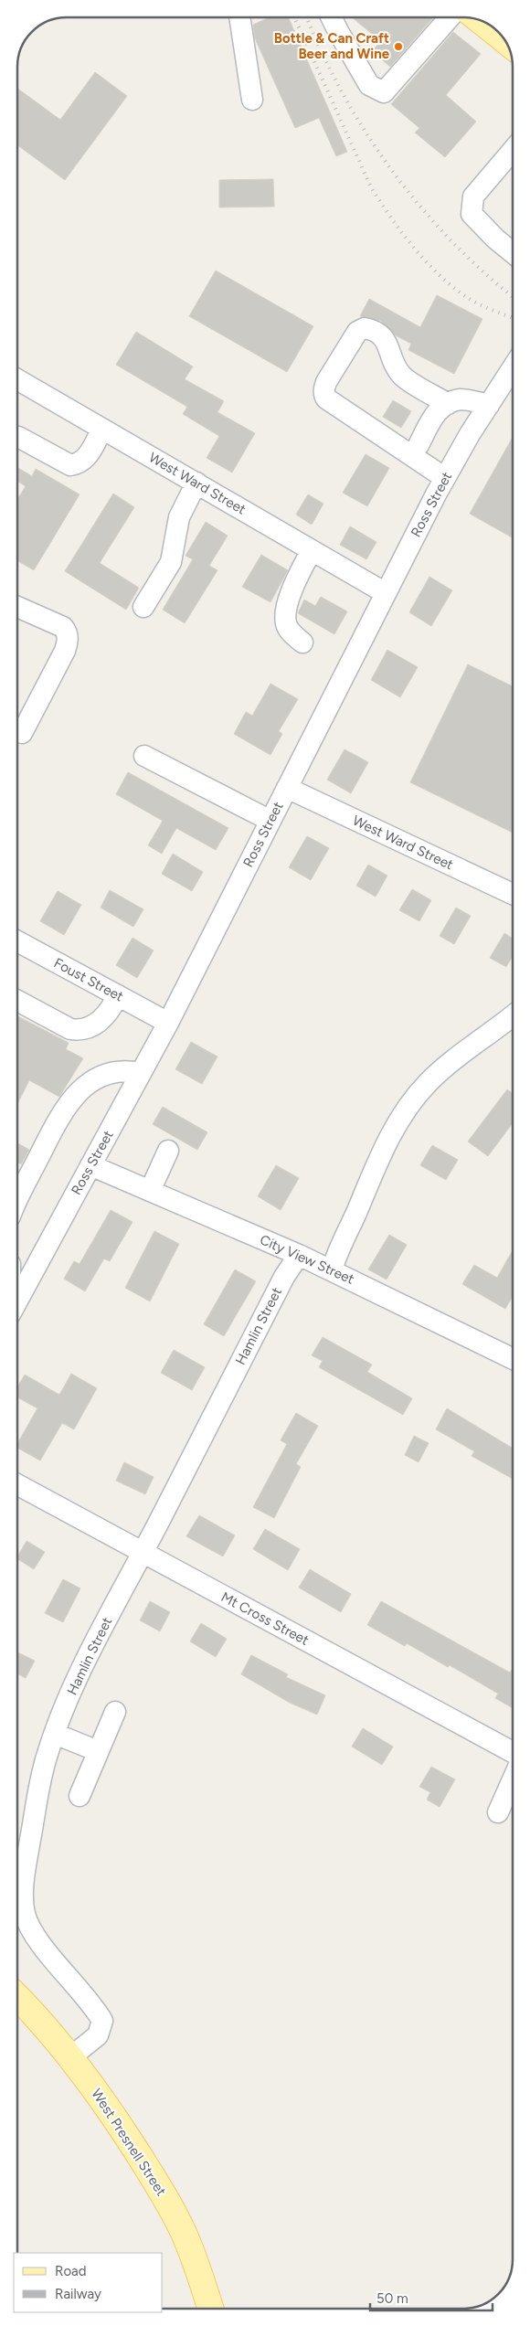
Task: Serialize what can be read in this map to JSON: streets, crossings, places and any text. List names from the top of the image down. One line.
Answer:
{"streets":{"main road":["West Presnell Street"],"street":["West Ward Street","Ross Street","Foust Street","City View Street","Hamlin Street","Mt Cross Street"]},"crossings":[["West Ward Street","Ross Street"],["Ross Street","Foust Street"],["Ross Street","City View Street"],["City View Street","Hamlin Street"],["Hamlin Street","Mt Cross Street"],["Hamlin Street","West Presnell Street"]],"places":["Bottle & Can Craft Beer and Wine"],"legend":["Road","Railway"],"scale_bar":"50 m"}
